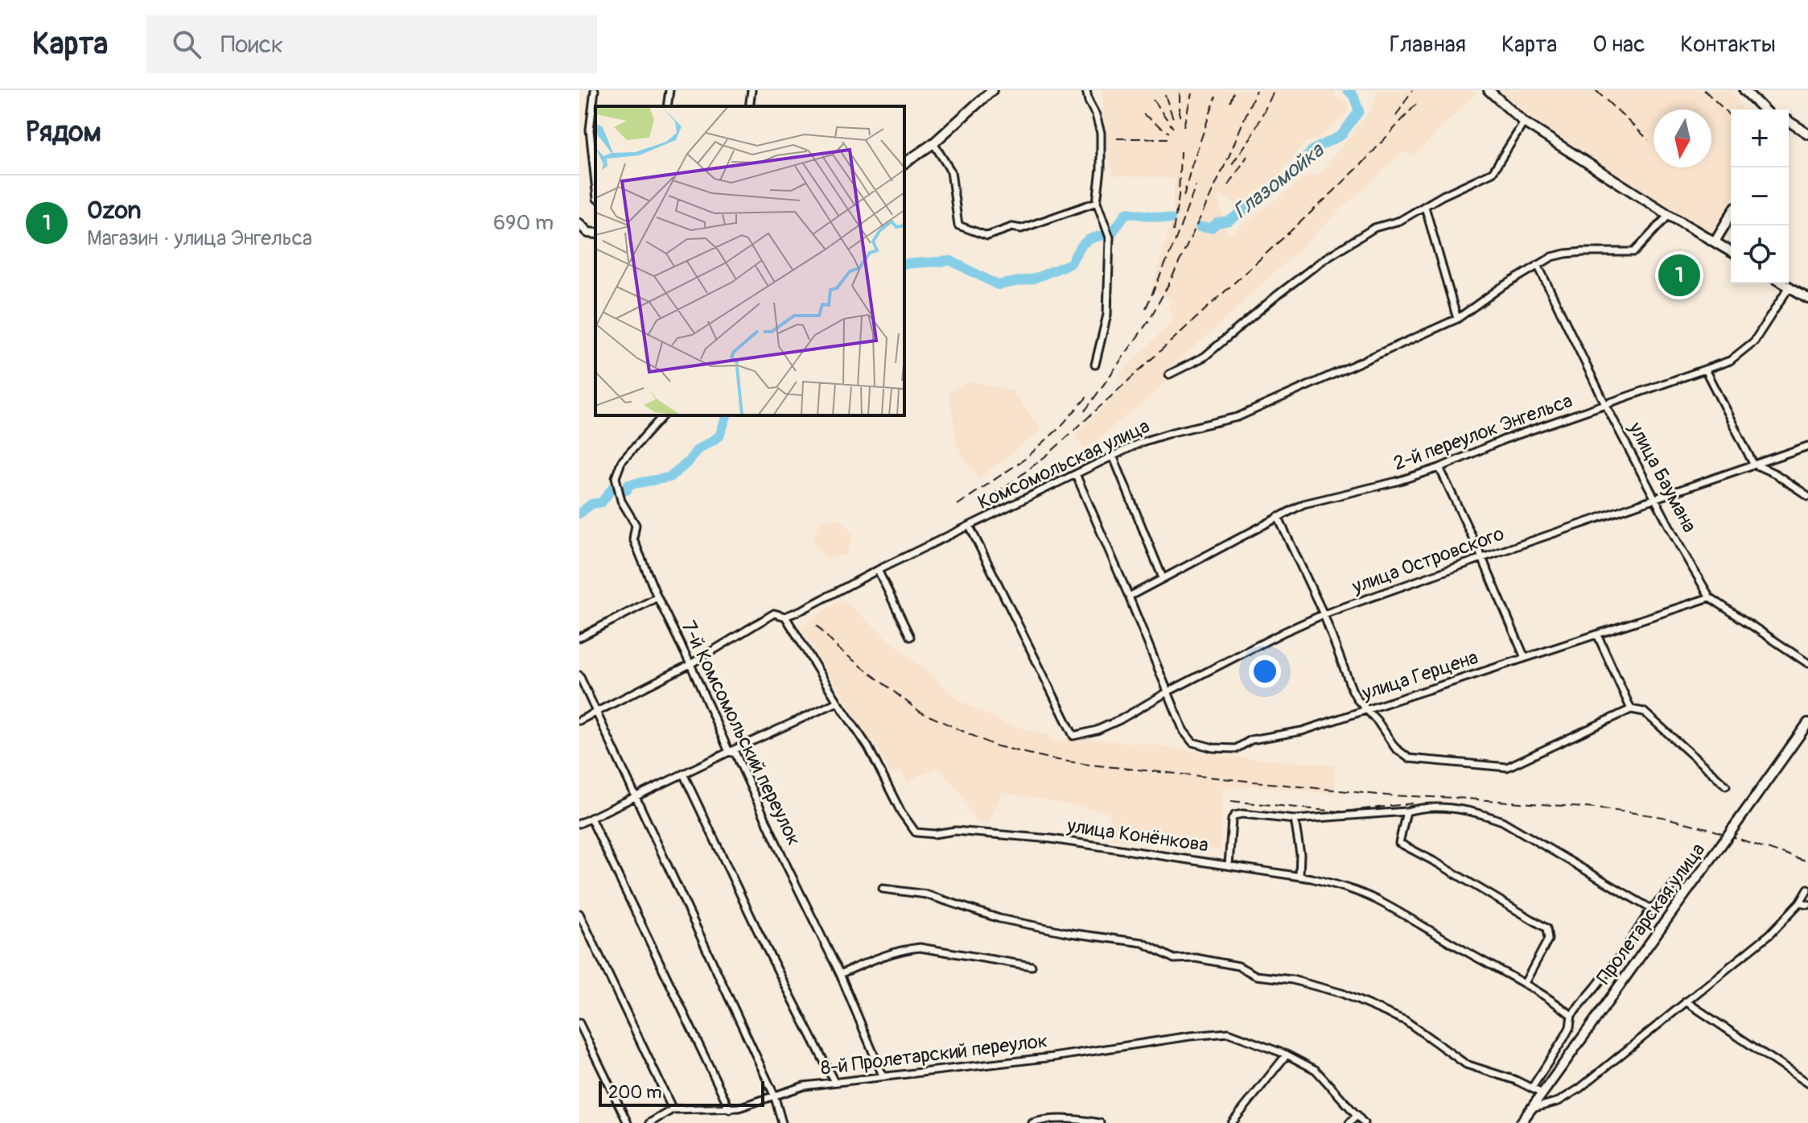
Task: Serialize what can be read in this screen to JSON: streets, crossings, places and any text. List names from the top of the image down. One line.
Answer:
{"streets":{"street":["2-й переулок Энгельса","Комсомольская улица","улица Баумана","улица Островского","улица Герцена","7-й Комсомольский переулок","улица Конёнкова","Пролетарская улица","8-й Пролетарский переулок"]},"crossings":[["2-й переулок Энгельса","улица Баумана"],["2-й переулок Энгельса","улица Герцена"],["Комсомольская улица","улица Баумана"],["Комсомольская улица","улица Островского"],["Комсомольская улица","улица Герцена"],["Комсомольская улица","7-й Комсомольский переулок"],["Комсомольская улица","улица Конёнкова"],["улица Баумана","улица Островского"],["улица Баумана","улица Герцена"],["улица Островского","улица Герцена"],["7-й Комсомольский переулок","8-й Пролетарский переулок"],["улица Конёнкова","Пролетарская улица"]],"water":["Глазомойка"],"scale_bar":"200 m","north":"bottom","page":{"header":"Карта","search":"Поиск","nav":["Главная","Карта","О нас","Контакты"],"heading":"Рядом","map_buttons":["+","−"],"list":[{"mark":"1","name":"Ozon","note":"Магазин · улица Энгельса","value":"690 m"}],"pins":"1","scale":"200 m"}}
